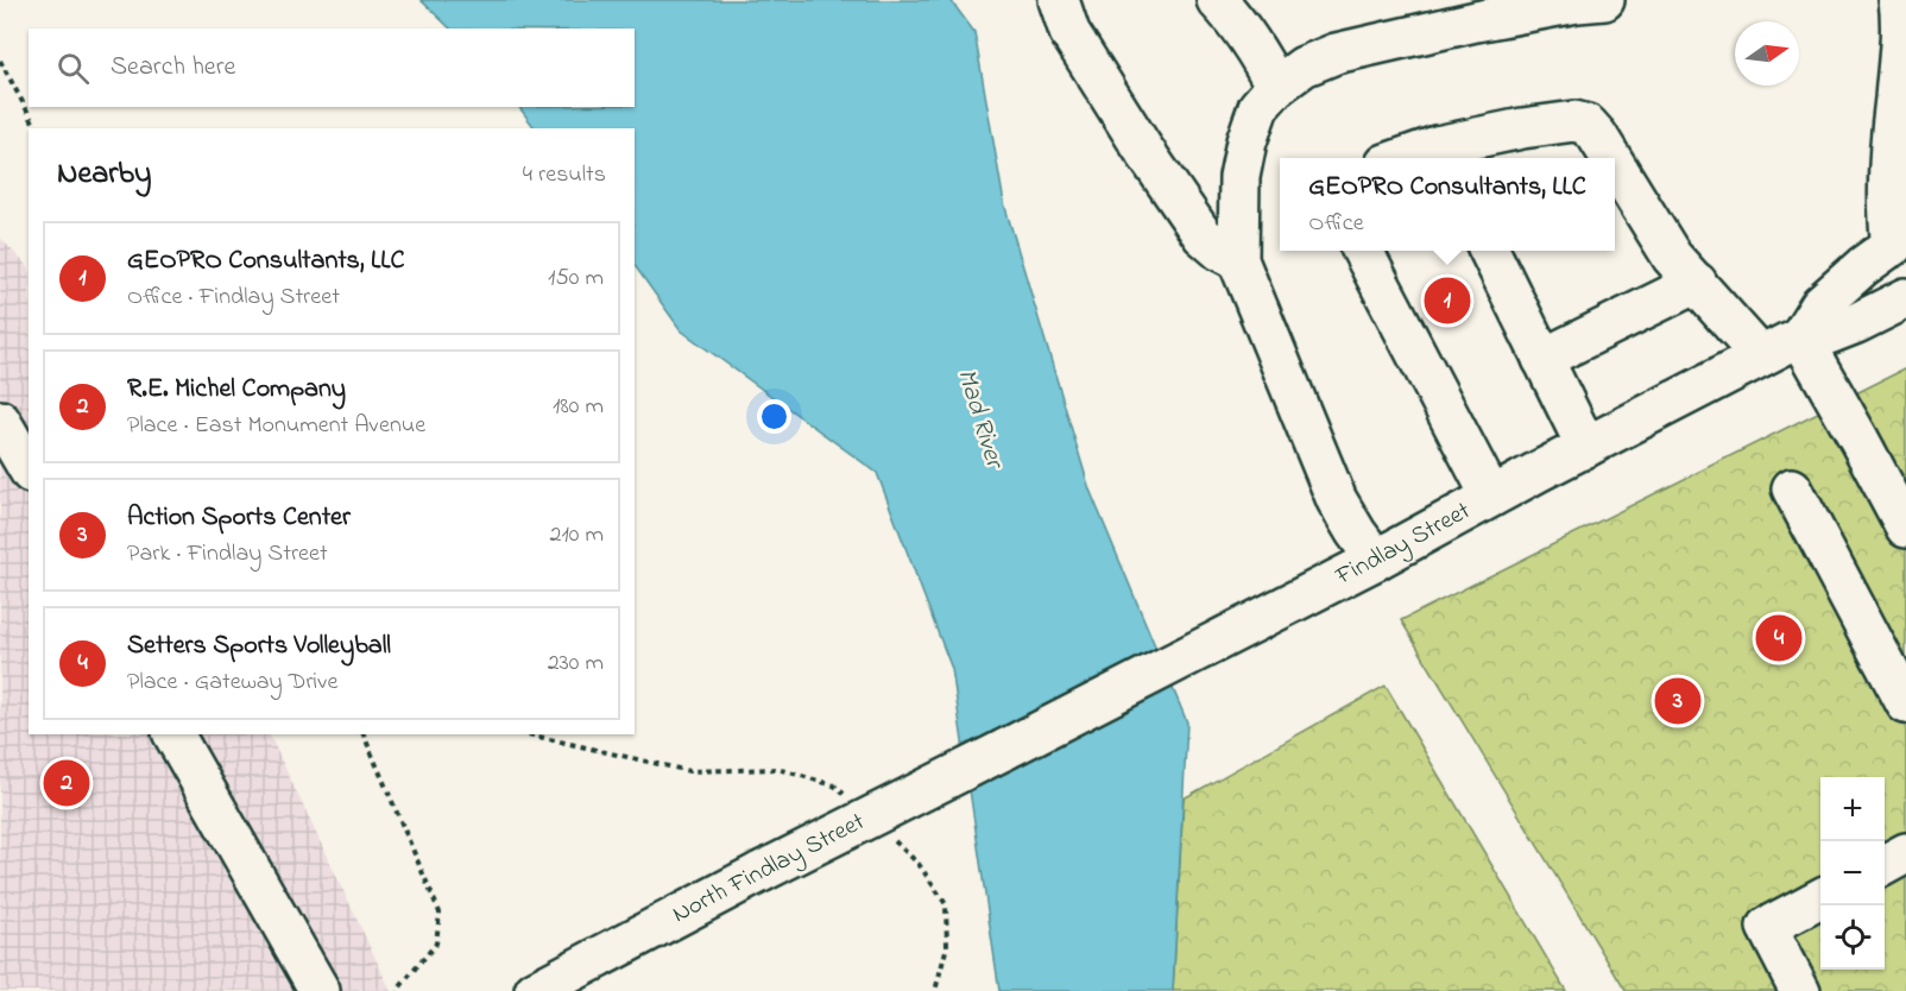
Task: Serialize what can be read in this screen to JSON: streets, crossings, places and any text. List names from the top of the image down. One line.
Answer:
{"streets":{"main road":["Findlay Street","North Findlay Street"]},"crossings":[["Findlay Street","North Findlay Street"]],"water":["Mad River"],"north":"right","page":{"search":"Search here","heading":["Nearby","4 results"],"popup":["GEOPRO Consultants, LLC","Office"],"list":[{"mark":"1","name":"GEOPRO Consultants, LLC","note":"Office · Findlay Street","value":"150 m"},{"mark":"2","name":"R.E. Michel Company","note":"Place · East Monument Avenue","value":"180 m"},{"mark":"3","name":"Action Sports Center","note":"Park · Findlay Street","value":"210 m"},{"mark":"4","name":"Setters Sports Volleyball","note":"Place · Gateway Drive","value":"230 m"}],"pins":["1","4","3","2"],"map_buttons":["+","−"]}}
